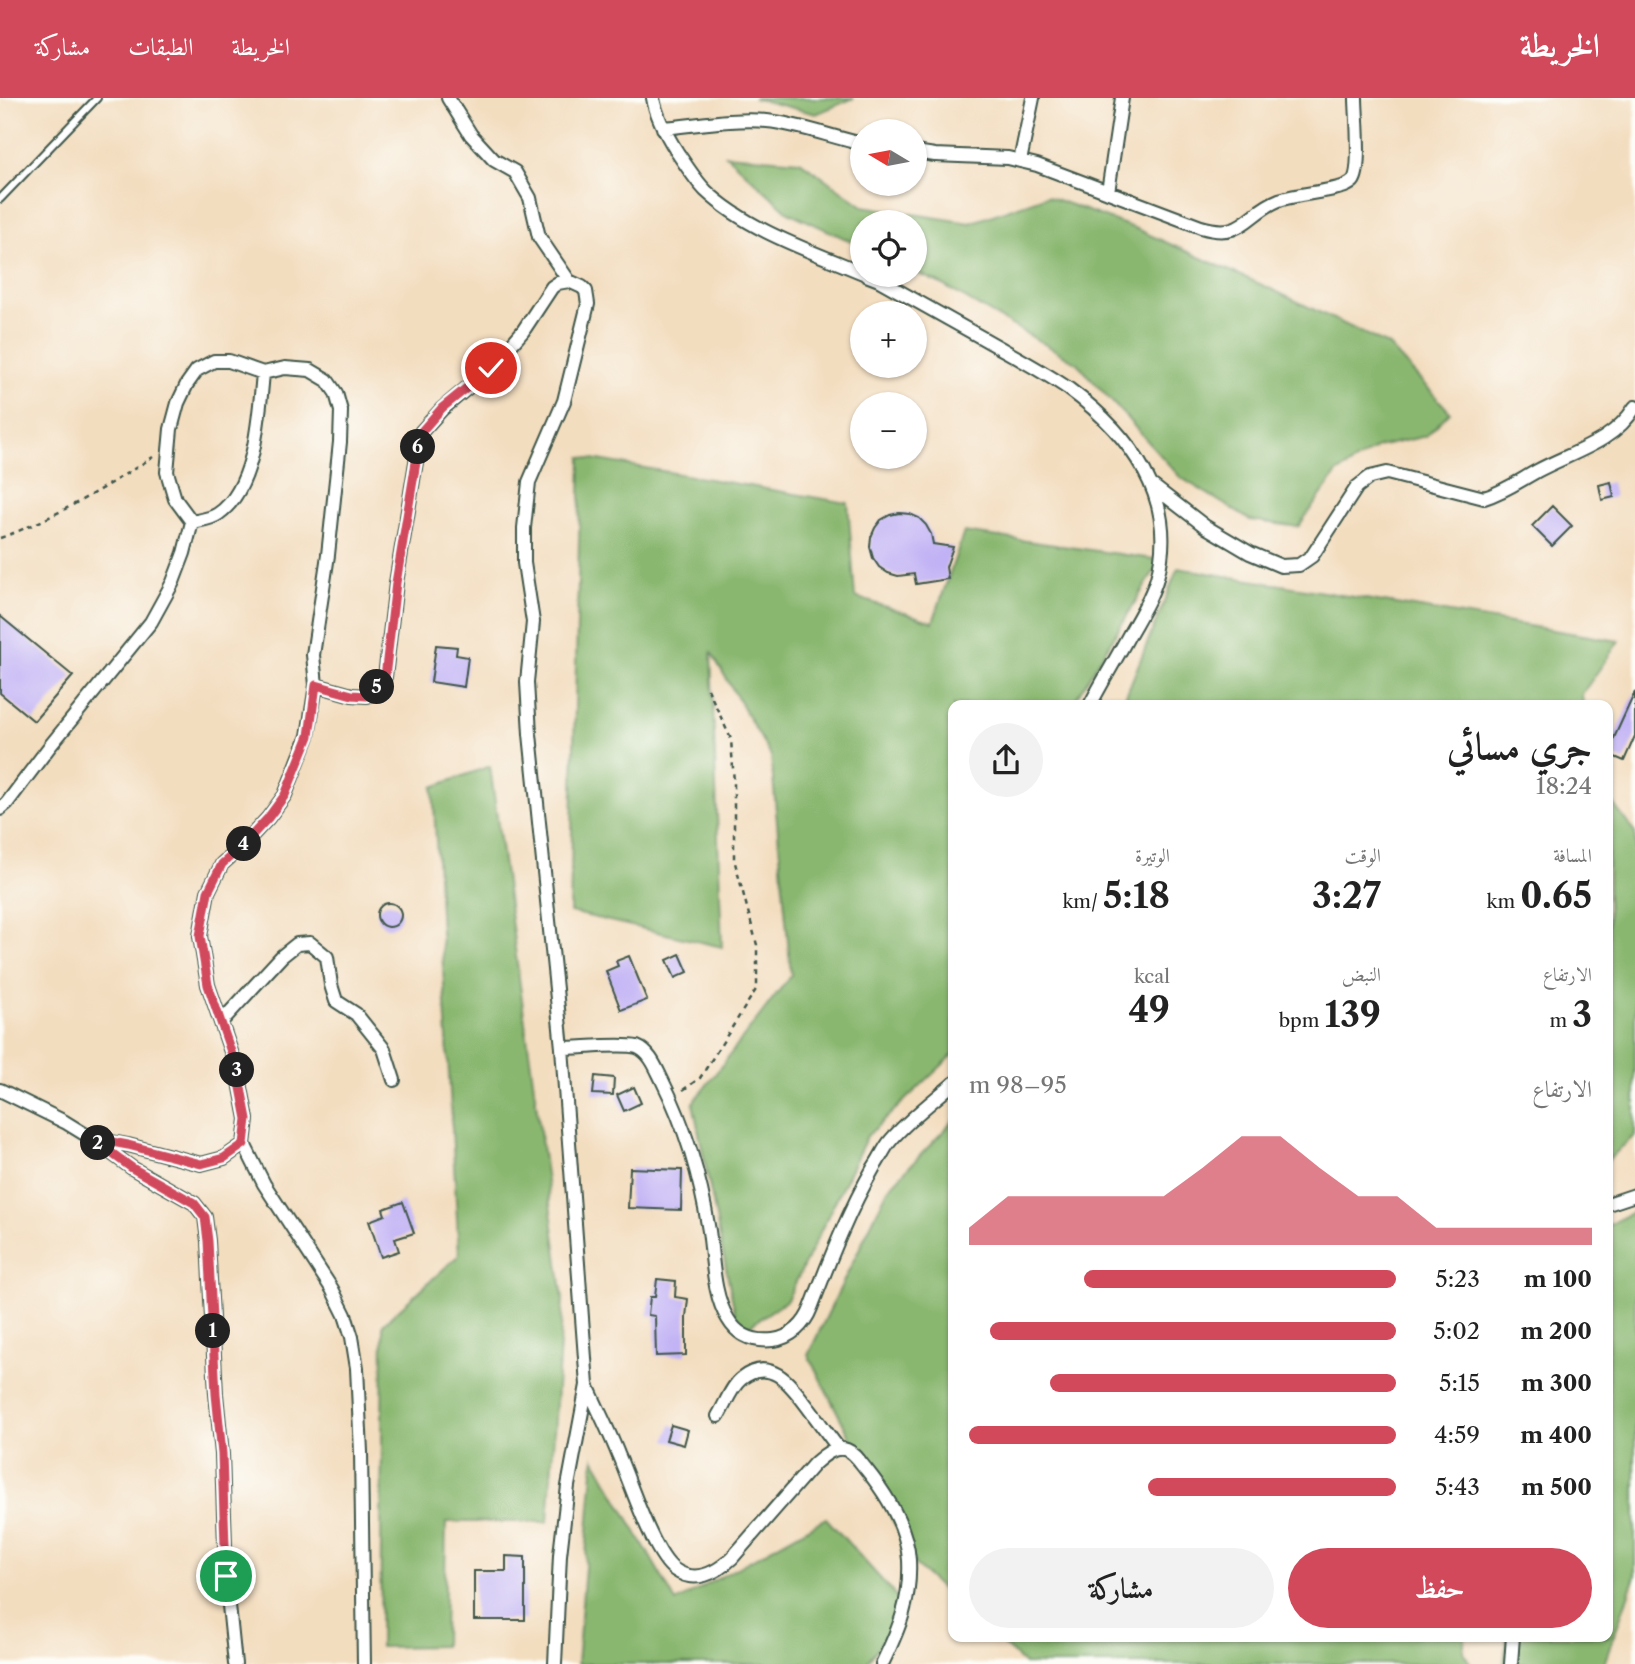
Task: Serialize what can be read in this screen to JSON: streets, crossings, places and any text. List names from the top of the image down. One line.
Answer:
{"north":"left","page":{"header":"الخريطة","nav":["الخريطة","الطبقات","مشاركة"],"map_buttons":["+","−"],"pins":["6","5","4","3","2","1"],"heading":["جري مسائي","18:24"],"stats":[["المسافة","0.65 km"],["الوقت","3:27"],["الوتيرة","5:18 /km"],["الارتفاع","3 m"],["النبض","139 bpm"],["kcal","49"]],"chart":["الارتفاع","95–98 m"],"list":[{"name":"100 m","note":"5:23"},{"name":"200 m","note":"5:02"},{"name":"300 m","note":"5:15"},{"name":"400 m","note":"4:59"},{"name":"500 m","note":"5:43"}],"buttons":["حفظ","مشاركة"]}}
